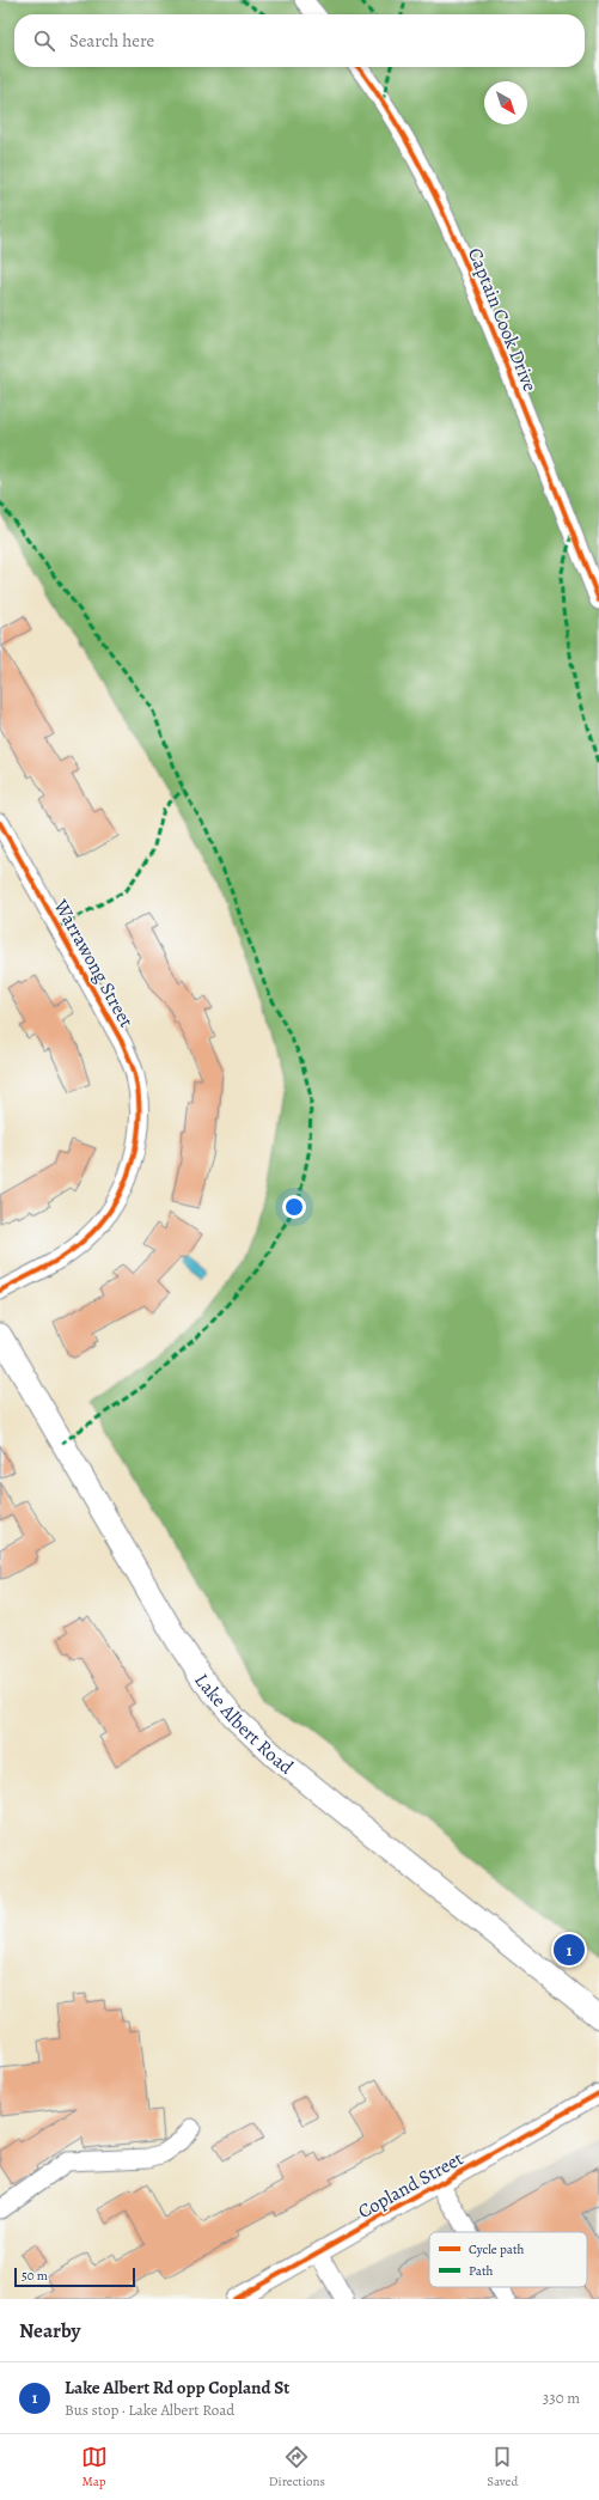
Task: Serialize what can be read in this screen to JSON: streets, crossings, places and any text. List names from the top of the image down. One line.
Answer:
{"streets":{"main road":["Lake Albert Road"],"street":["Captain Cook Drive","Warrawong Street","Copland Street"]},"legend":["Cycle path","Path"],"scale_bar":"50 m","north":"bottom right","page":{"search":"Search here","pins":"1","scale":"50 m","heading":"Nearby","list":[{"mark":"1","name":"Lake Albert Rd opp Copland St","note":"Bus stop · Lake Albert Road","value":"330 m"}],"nav":["Map","Directions","Saved"]}}
